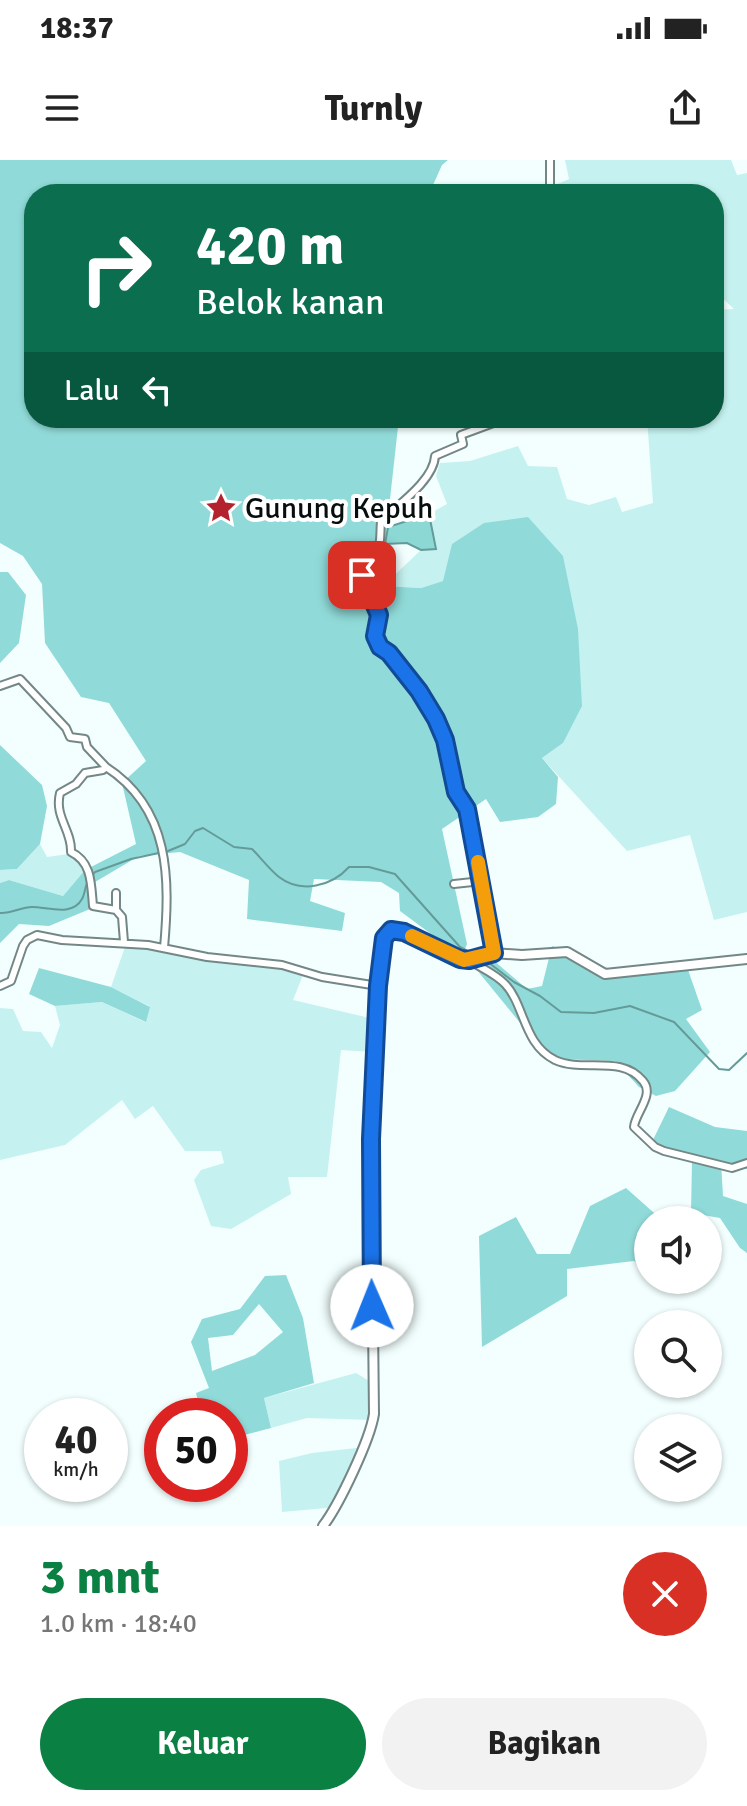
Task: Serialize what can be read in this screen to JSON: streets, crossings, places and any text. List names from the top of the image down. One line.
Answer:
{"places":{"place":["Gunung Kepuh"]},"page":{"status":"18:37","header":"Turnly","turn":["420 m","Belok kanan"],"then":"Lalu","speed":"40 km/h","limit":"50","heading":["3 mnt","1.0 km · 18:40"],"buttons":["Keluar","Bagikan"]}}
